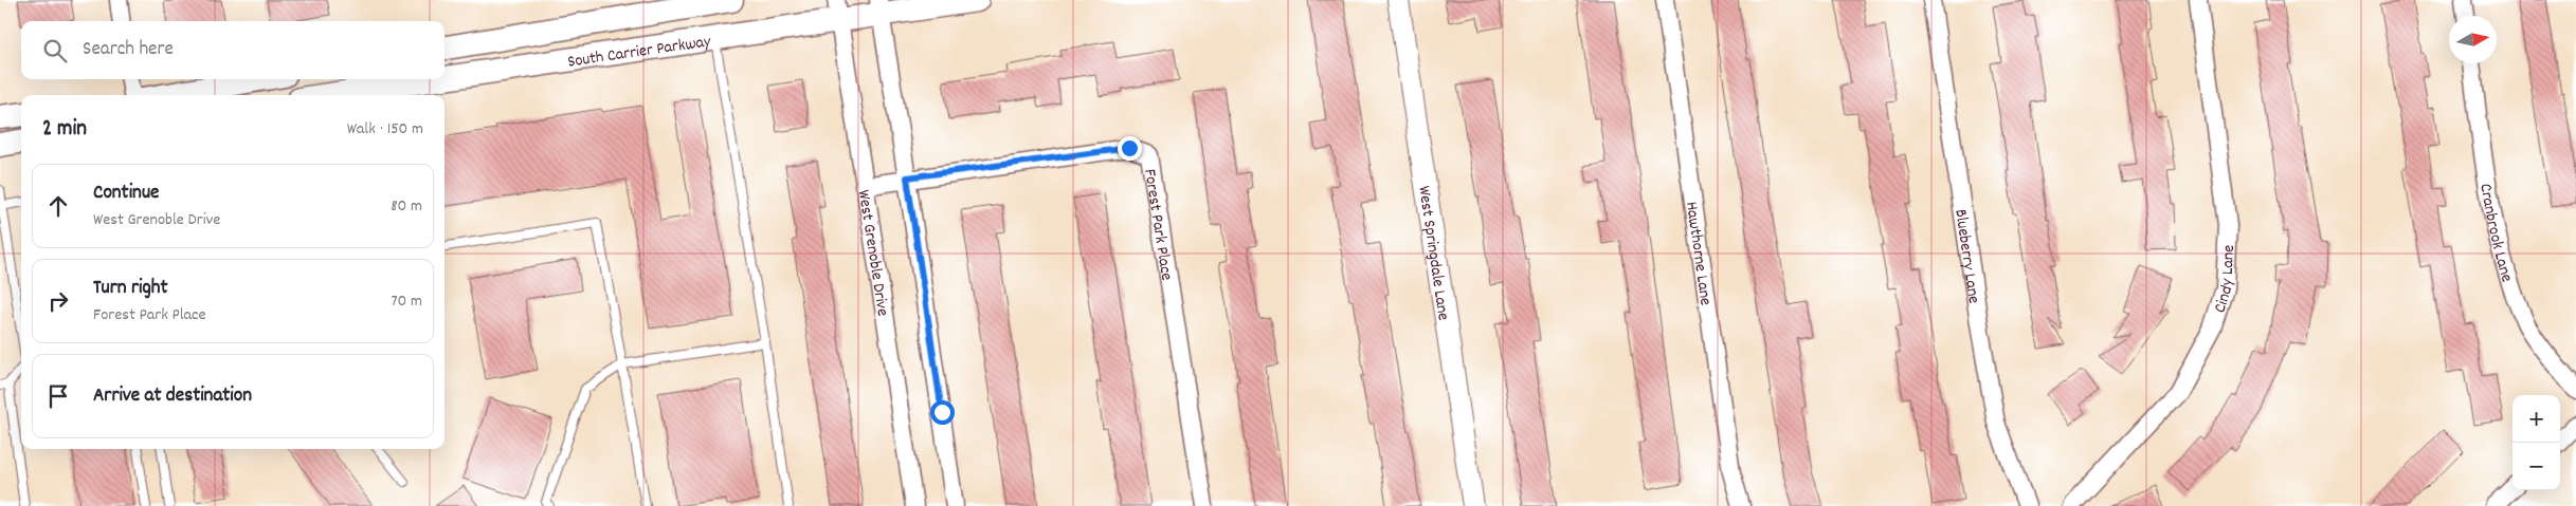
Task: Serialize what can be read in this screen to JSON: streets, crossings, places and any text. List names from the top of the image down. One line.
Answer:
{"streets":{"main road":["South Carrier Parkway"],"street":["Forest Park Place","Cranbrook Lane","West Grenoble Drive","West Springdale Lane","Hawthorne Lane","Blueberry Lane","Cindy Lane"]},"crossings":[["South Carrier Parkway","West Grenoble Drive"]],"north":"right","page":{"search":"Search here","heading":["2 min","Walk · 150 m"],"list":[["Continue","West Grenoble Drive","80 m"],["Turn right","Forest Park Place","70 m"],"Arrive at destination"],"map_buttons":["+","−"]}}
